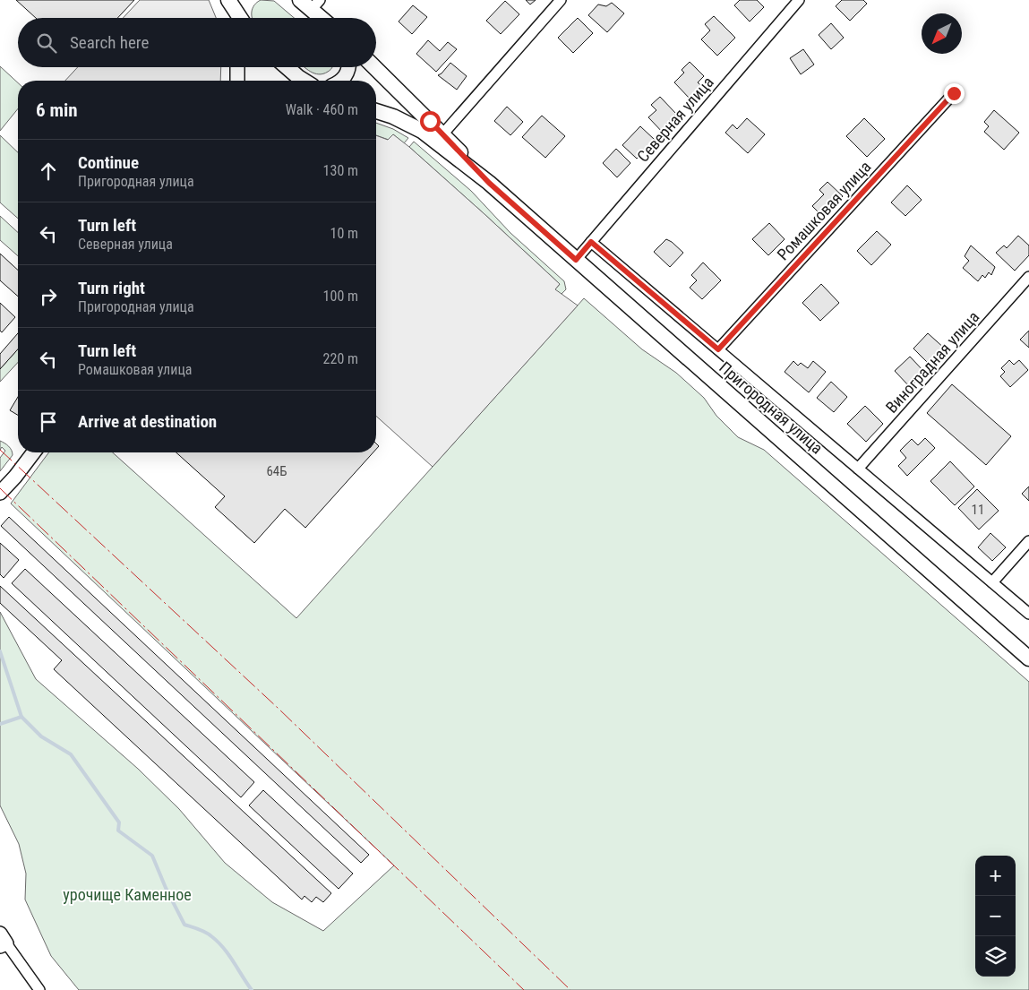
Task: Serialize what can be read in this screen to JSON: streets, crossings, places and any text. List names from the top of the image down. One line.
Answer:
{"streets":{"main road":["Пригородная улица"],"street":["Северная улица","Ромашковая улица","Виноградная улица"]},"crossings":[["Северная улица","Пригородная улица"],["Ромашковая улица","Пригородная улица"],["Виноградная улица","Пригородная улица"]],"parks":["урочище Каменное"],"house_numbers":["64Б","11"],"north":"bottom left","page":{"search":"Search here","heading":["6 min","Walk · 460 m"],"list":[["Continue","Пригородная улица","130 m"],["Turn left","Северная улица","10 m"],["Turn right","Пригородная улица","100 m"],["Turn left","Ромашковая улица","220 m"],"Arrive at destination"],"map_buttons":["+","−"]}}
